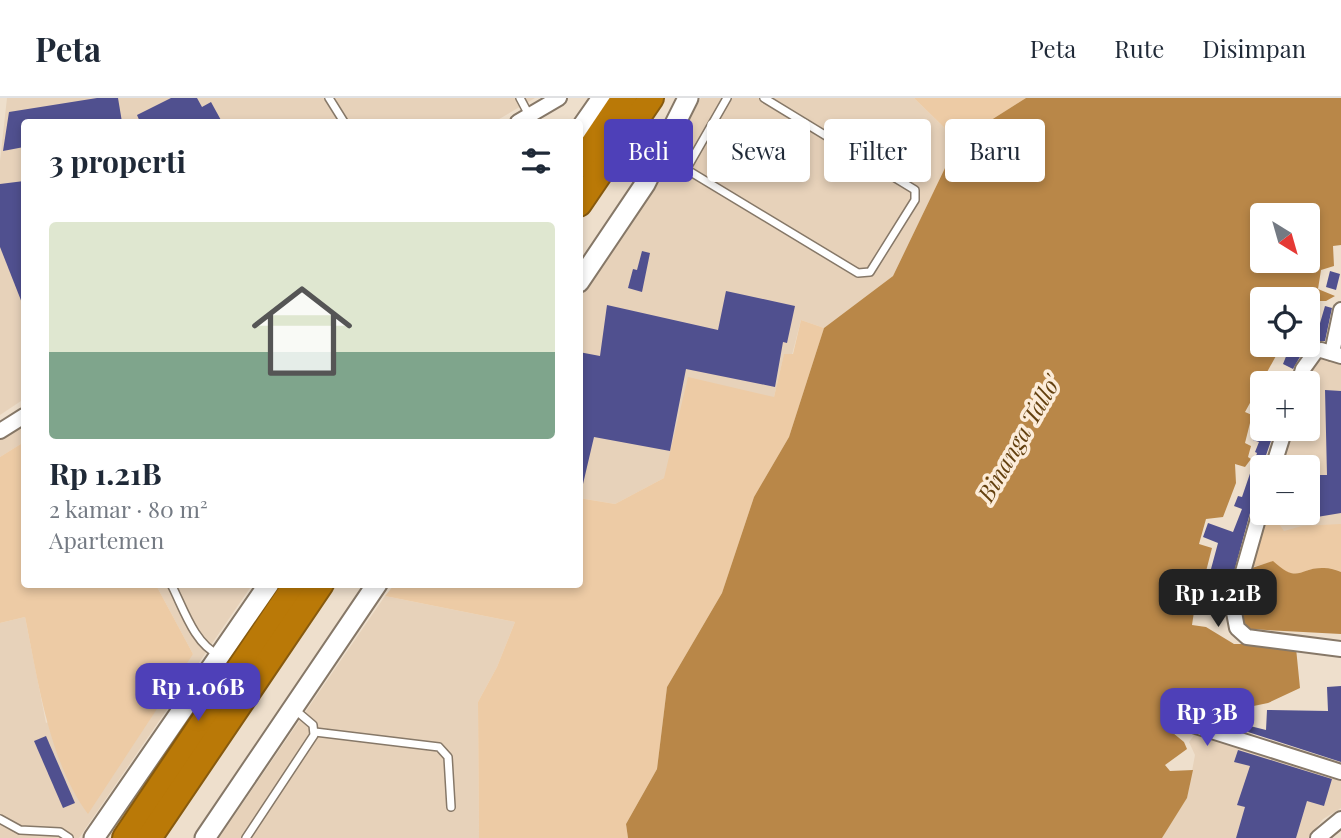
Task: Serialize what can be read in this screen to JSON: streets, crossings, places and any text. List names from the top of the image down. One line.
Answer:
{"water":["Binanga Tallo'"],"north":"bottom right","page":{"header":"Peta","nav":["Peta","Rute","Disimpan"],"chip":["Beli","Sewa","Filter","Baru"],"heading":"3 properti","map_buttons":["+","−"],"list":[{"name":"Rp 1.21B","note":"2 kamar · 80 m² · Apartemen"}],"price":["Rp 1.21B","Rp 1.06B","Rp 3B"]}}
